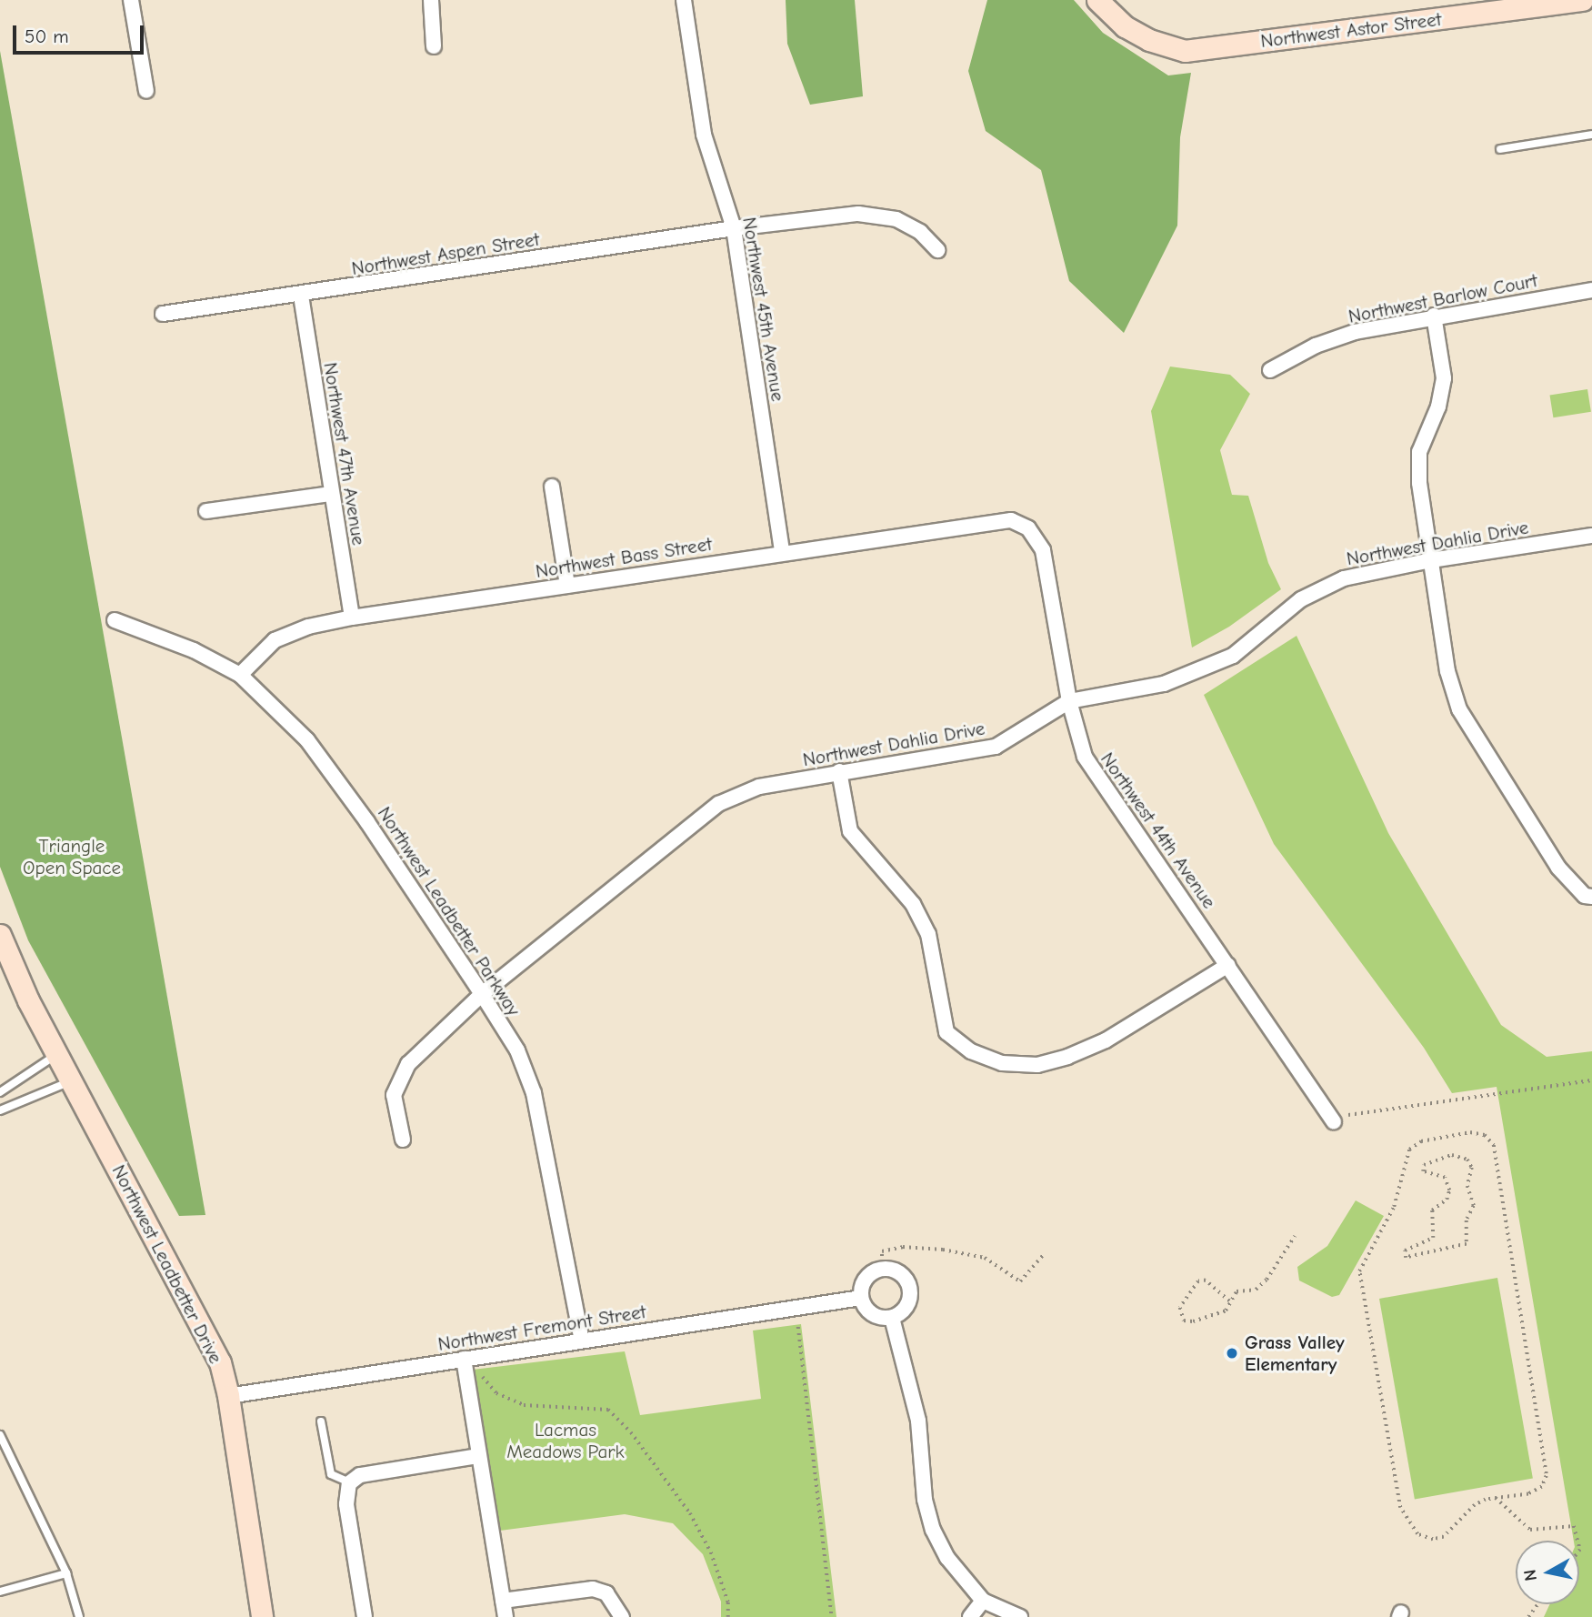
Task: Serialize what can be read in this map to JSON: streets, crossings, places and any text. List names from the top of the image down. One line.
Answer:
{"streets":{"street":["Northwest Astor Street","Northwest Aspen Street","Northwest Barlow Court","Northwest 45th Avenue","Northwest 47th Avenue","Northwest Dahlia Drive","Northwest Bass Street","Northwest 44th Avenue","Northwest Leadbetter Parkway","Northwest Leadbetter Drive","Northwest Fremont Street"]},"crossings":[["Northwest Aspen Street","Northwest 45th Avenue"],["Northwest Aspen Street","Northwest 47th Avenue"],["Northwest 45th Avenue","Northwest Bass Street"],["Northwest 47th Avenue","Northwest Bass Street"],["Northwest Dahlia Drive","Northwest 44th Avenue"],["Northwest Dahlia Drive","Northwest Leadbetter Parkway"],["Northwest Bass Street","Northwest 44th Avenue"],["Northwest Bass Street","Northwest Leadbetter Parkway"],["Northwest Leadbetter Parkway","Northwest Fremont Street"],["Northwest Leadbetter Drive","Northwest Fremont Street"]],"parks":["Triangle Open Space","Lacmas Meadows Park"],"places":["Grass Valley Elementary"],"scale_bar":"50 m","north":"left"}
